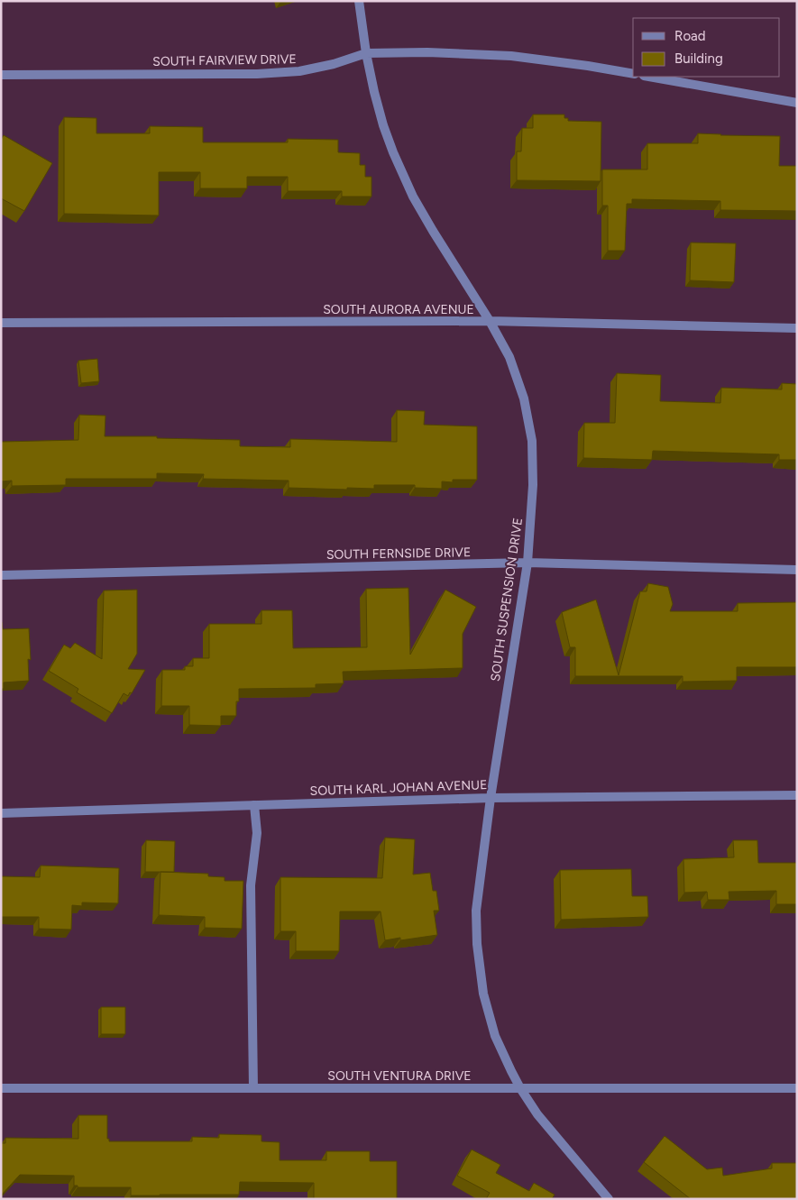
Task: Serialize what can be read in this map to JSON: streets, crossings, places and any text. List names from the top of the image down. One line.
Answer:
{"streets":{"street":["SOUTH FAIRVIEW DRIVE","SOUTH AURORA AVENUE","SOUTH FERNSIDE DRIVE","SOUTH SUSPENSION DRIVE","SOUTH KARL JOHAN AVENUE","SOUTH VENTURA DRIVE"]},"crossings":[["SOUTH FAIRVIEW DRIVE","SOUTH SUSPENSION DRIVE"],["SOUTH AURORA AVENUE","SOUTH SUSPENSION DRIVE"],["SOUTH FERNSIDE DRIVE","SOUTH SUSPENSION DRIVE"],["SOUTH SUSPENSION DRIVE","SOUTH KARL JOHAN AVENUE"],["SOUTH SUSPENSION DRIVE","SOUTH VENTURA DRIVE"]],"legend":["Road","Building"]}
